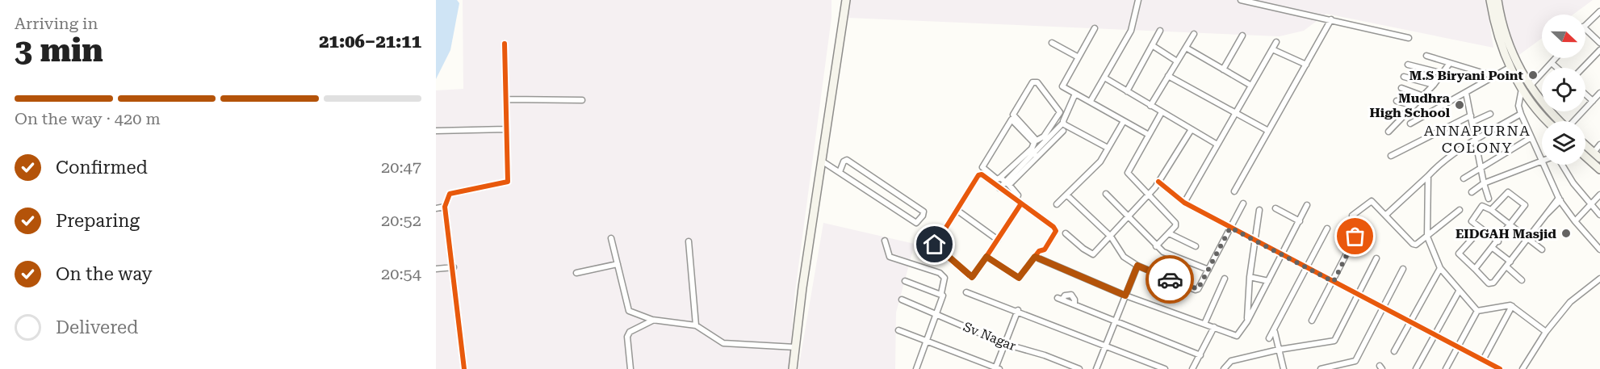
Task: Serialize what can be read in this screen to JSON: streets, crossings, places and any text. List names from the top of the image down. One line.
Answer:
{"streets":{"street":["Sv Nagar"]},"districts":["ANNAPURNA COLONY"],"places":["M.S Biryani Point","Mudhra High School","EIDGAH Masjid"],"north":"right","page":{"heading":["3 min","Arriving in","21:06–21:11"],"bar":"On the way · 420 m","list":[["Confirmed","20:47"],["Preparing","20:52"],["On the way","20:54"],"Delivered"]}}
